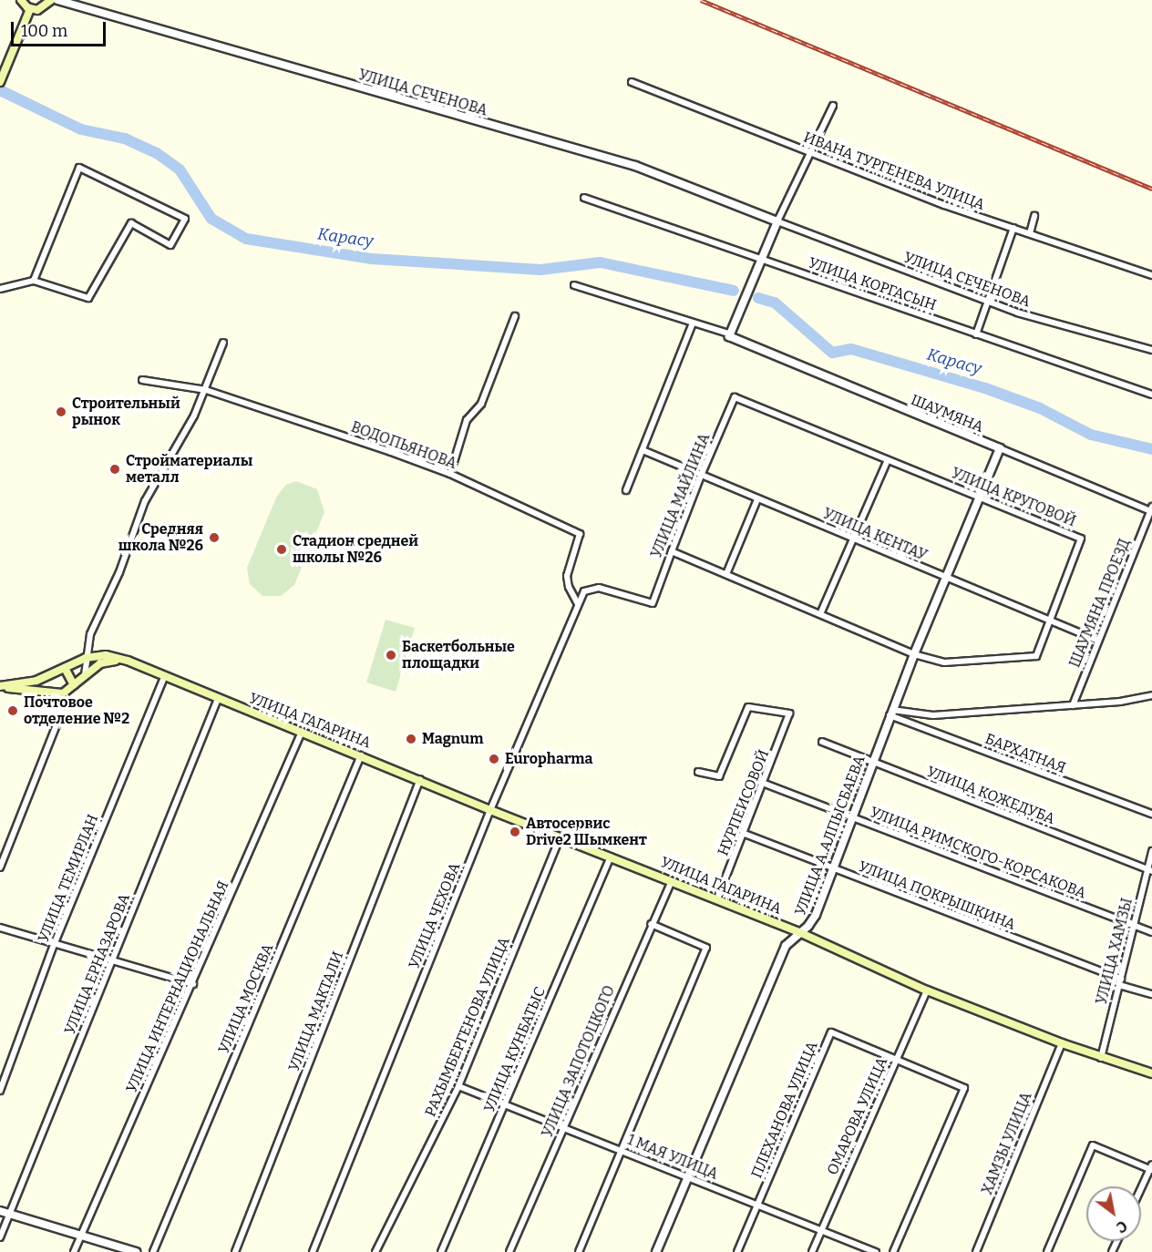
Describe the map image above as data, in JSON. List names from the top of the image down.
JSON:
{
  "streets": {
    "main road": ["УЛИЦА ГАГАРИНА"],
    "street": [
      "УЛИЦА СЕЧЕНОВА",
      "ИВАНА ТУРГЕНЕВА УЛИЦА",
      "УЛИЦА КОРГАСЫН",
      "ШАУМЯНА",
      "ВОДОПЬЯНОВА",
      "УЛИЦА МАЙЛИНА",
      "УЛИЦА КРУГОВОЙ",
      "УЛИЦА КЕНТАУ",
      "ШАУМЯНА ПРОЕЗД",
      "БАРХАТНАЯ",
      "УЛИЦА КОЖЕДУБА",
      "НУРПЕИСОВОЙ",
      "УЛИЦА А.АЛПЫСБАЕВА",
      "УЛИЦА РИМСКОГО-КОРСАКОВА",
      "УЛИЦА ТЕМИРЛАН",
      "УЛИЦА ПОКРЫШКИНА",
      "УЛИЦА ЧЕХОВА",
      "УЛИЦА ХАМЗЫ",
      "УЛИЦА ЕРНАЗАРОВА",
      "УЛИЦА ИНТЕРНАЦИОНАЛЬНАЯ",
      "УЛИЦА МОСКВА",
      "УЛИЦА МАКТАЛИ",
      "РАХЫМБЕРГЕНОВА УЛИЦА",
      "УЛИЦА КУНБАТЫС",
      "УЛИЦА ЗАПОТОЦКОГО",
      "ПЛЕХАНОВА УЛИЦА",
      "ОМАРОВА УЛИЦА",
      "ХАМЗЫ УЛИЦА",
      "1 МАЯ УЛИЦА"
    ]
  },
  "crossings": [
    ["ШАУМЯНА", "ШАУМЯНА ПРОЕЗД"],
    ["ШАУМЯНА", "УЛИЦА А.АЛПЫСБАЕВА"],
    ["ВОДОПЬЯНОВА", "УЛИЦА ЧЕХОВА"],
    ["УЛИЦА МАЙЛИНА", "УЛИЦА КРУГОВОЙ"],
    ["УЛИЦА МАЙЛИНА", "УЛИЦА КЕНТАУ"],
    ["УЛИЦА МАЙЛИНА", "УЛИЦА ЧЕХОВА"],
    ["УЛИЦА КРУГОВОЙ", "УЛИЦА КЕНТАУ"],
    ["УЛИЦА КРУГОВОЙ", "УЛИЦА А.АЛПЫСБАЕВА"],
    ["УЛИЦА КЕНТАУ", "ШАУМЯНА ПРОЕЗД"],
    ["УЛИЦА КЕНТАУ", "УЛИЦА А.АЛПЫСБАЕВА"],
    ["УЛИЦА ГАГАРИНА", "НУРПЕИСОВОЙ"],
    ["УЛИЦА ГАГАРИНА", "УЛИЦА А.АЛПЫСБАЕВА"],
    ["УЛИЦА ГАГАРИНА", "УЛИЦА ТЕМИРЛАН"],
    ["УЛИЦА ГАГАРИНА", "УЛИЦА ЧЕХОВА"],
    ["УЛИЦА ГАГАРИНА", "УЛИЦА ХАМЗЫ"],
    ["УЛИЦА ГАГАРИНА", "УЛИЦА ЕРНАЗАРОВА"],
    ["УЛИЦА ГАГАРИНА", "УЛИЦА ИНТЕРНАЦИОНАЛЬНАЯ"],
    ["УЛИЦА ГАГАРИНА", "УЛИЦА МОСКВА"],
    ["УЛИЦА ГАГАРИНА", "УЛИЦА МАКТАЛИ"],
    ["УЛИЦА ГАГАРИНА", "РАХЫМБЕРГЕНОВА УЛИЦА"],
    ["УЛИЦА ГАГАРИНА", "УЛИЦА КУНБАТЫС"],
    ["УЛИЦА ГАГАРИНА", "УЛИЦА ЗАПОТОЦКОГО"],
    ["УЛИЦА ГАГАРИНА", "ОМАРОВА УЛИЦА"],
    ["УЛИЦА ГАГАРИНА", "ХАМЗЫ УЛИЦА"],
    ["БАРХАТНАЯ", "УЛИЦА А.АЛПЫСБАЕВА"],
    ["УЛИЦА КОЖЕДУБА", "УЛИЦА А.АЛПЫСБАЕВА"],
    ["УЛИЦА КОЖЕДУБА", "УЛИЦА ХАМЗЫ"],
    ["НУРПЕИСОВОЙ", "УЛИЦА РИМСКОГО-КОРСАКОВА"],
    ["НУРПЕИСОВОЙ", "УЛИЦА ПОКРЫШКИНА"],
    ["УЛИЦА А.АЛПЫСБАЕВА", "УЛИЦА РИМСКОГО-КОРСАКОВА"],
    ["УЛИЦА А.АЛПЫСБАЕВА", "УЛИЦА ПОКРЫШКИНА"],
    ["УЛИЦА А.АЛПЫСБАЕВА", "1 МАЯ УЛИЦА"],
    ["УЛИЦА РИМСКОГО-КОРСАКОВА", "УЛИЦА ХАМЗЫ"],
    ["УЛИЦА ПОКРЫШКИНА", "УЛИЦА ХАМЗЫ"],
    ["РАХЫМБЕРГЕНОВА УЛИЦА", "1 МАЯ УЛИЦА"],
    ["УЛИЦА КУНБАТЫС", "1 МАЯ УЛИЦА"],
    ["УЛИЦА ЗАПОТОЦКОГО", "1 МАЯ УЛИЦА"],
    ["ПЛЕХАНОВА УЛИЦА", "ОМАРОВА УЛИЦА"],
    ["ПЛЕХАНОВА УЛИЦА", "1 МАЯ УЛИЦА"],
    ["ОМАРОВА УЛИЦА", "1 МАЯ УЛИЦА"]
  ],
  "water": ["Карасу"],
  "places": [
    "Строительный рынок",
    "Стройматериалы металл",
    "Средняя школа №26",
    "Стадион средней школы №26",
    "Баскетбольные площадки",
    "Почтовое отделение №2",
    "Magnum",
    "Europharma",
    "Автосервис Drive2 Шымкент"
  ],
  "scale_bar": "100 m",
  "north": "bottom right"
}
